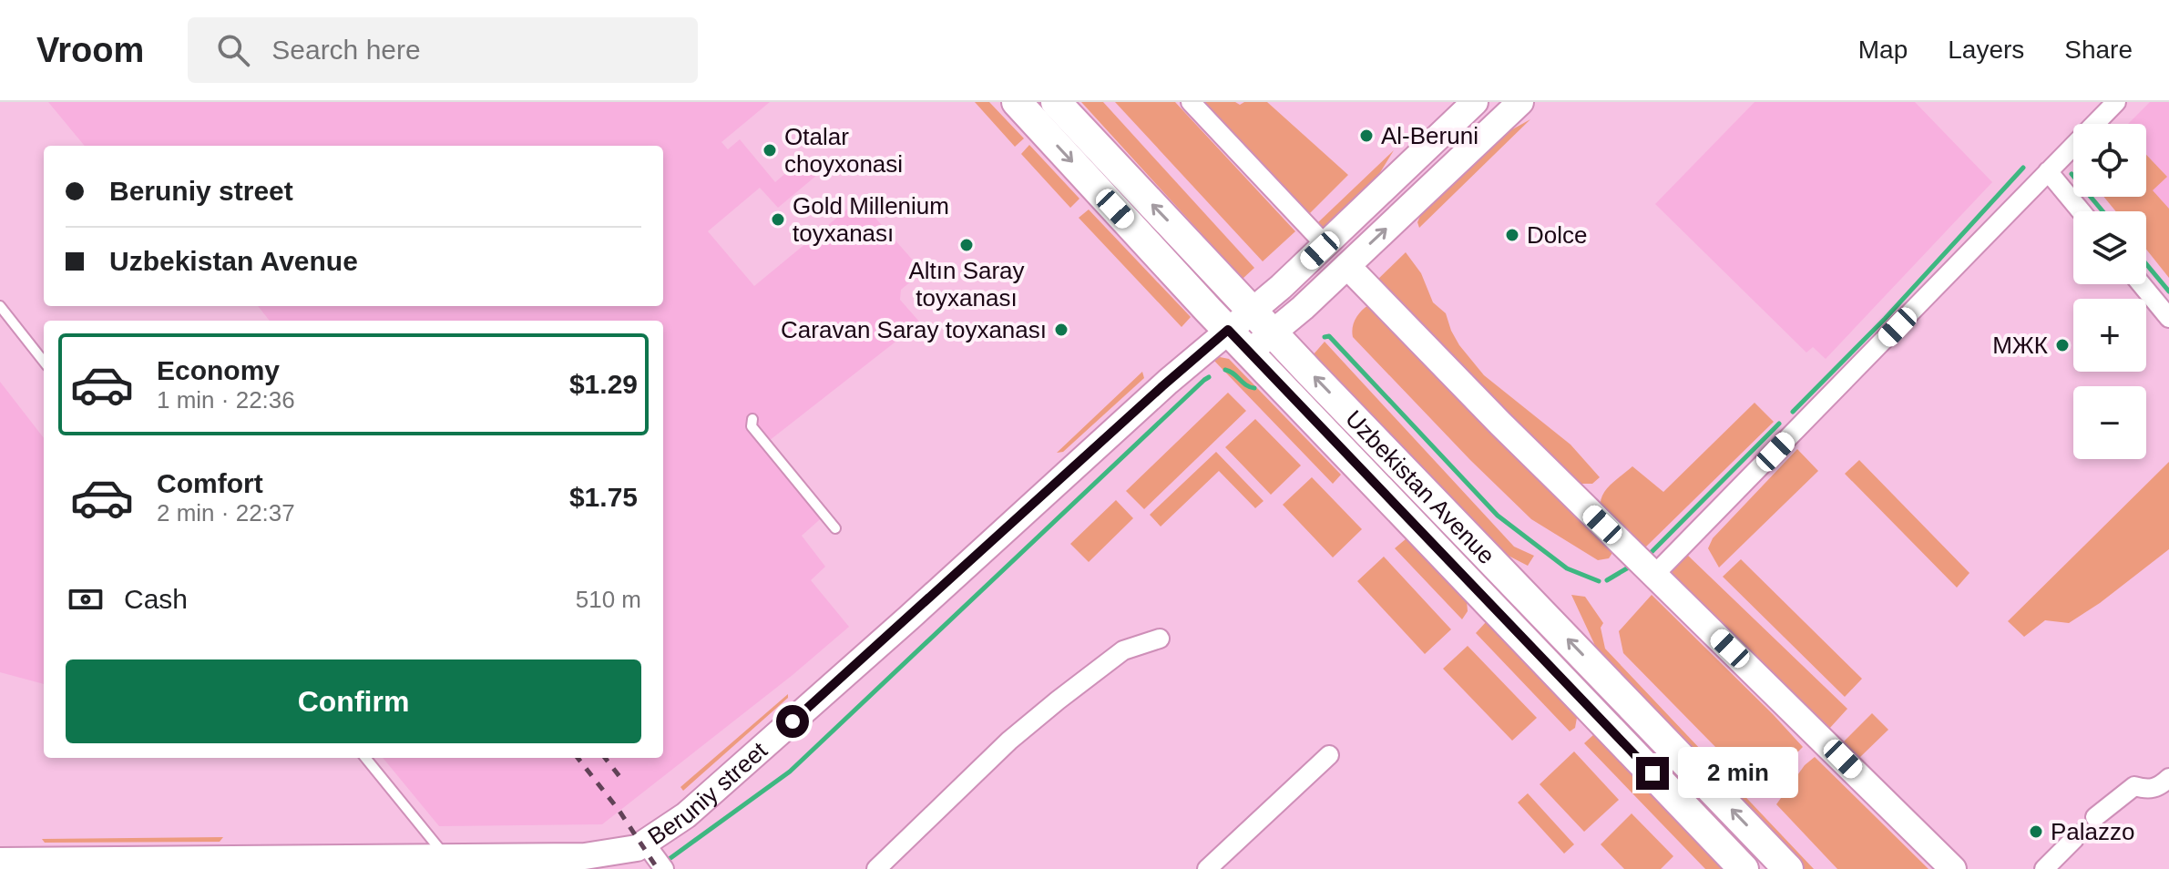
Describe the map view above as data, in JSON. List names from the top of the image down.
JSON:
{
  "streets": {
    "main road": ["Uzbekistan Avenue"],
    "street": ["Beruniy street"]
  },
  "crossings": [
    ["Uzbekistan Avenue", "Beruniy street"]
  ],
  "places": [
    "Al-Beruni",
    "Otalar choyxonasi",
    "Gold Millenium toyxanası",
    "Dolce",
    "Altın Saray toyxanası",
    "Caravan Saray toyxanası",
    "МЖК",
    "Palazzo"
  ],
  "page": {
    "header": "Vroom",
    "search": "Search here",
    "nav": ["Map", "Layers", "Share"],
    "map_buttons": ["+", "−"],
    "banner": ["Beruniy street", "Uzbekistan Avenue"],
    "list": [
      {
        "name": "Economy",
        "note": "1 min · 22:36",
        "value": "$1.29"
      },
      {
        "name": "Comfort",
        "note": "2 min · 22:37",
        "value": "$1.75"
      }
    ],
    "pay": ["Cash", "510 m"],
    "buttons": "Confirm",
    "bubble": "2 min"
  }
}
